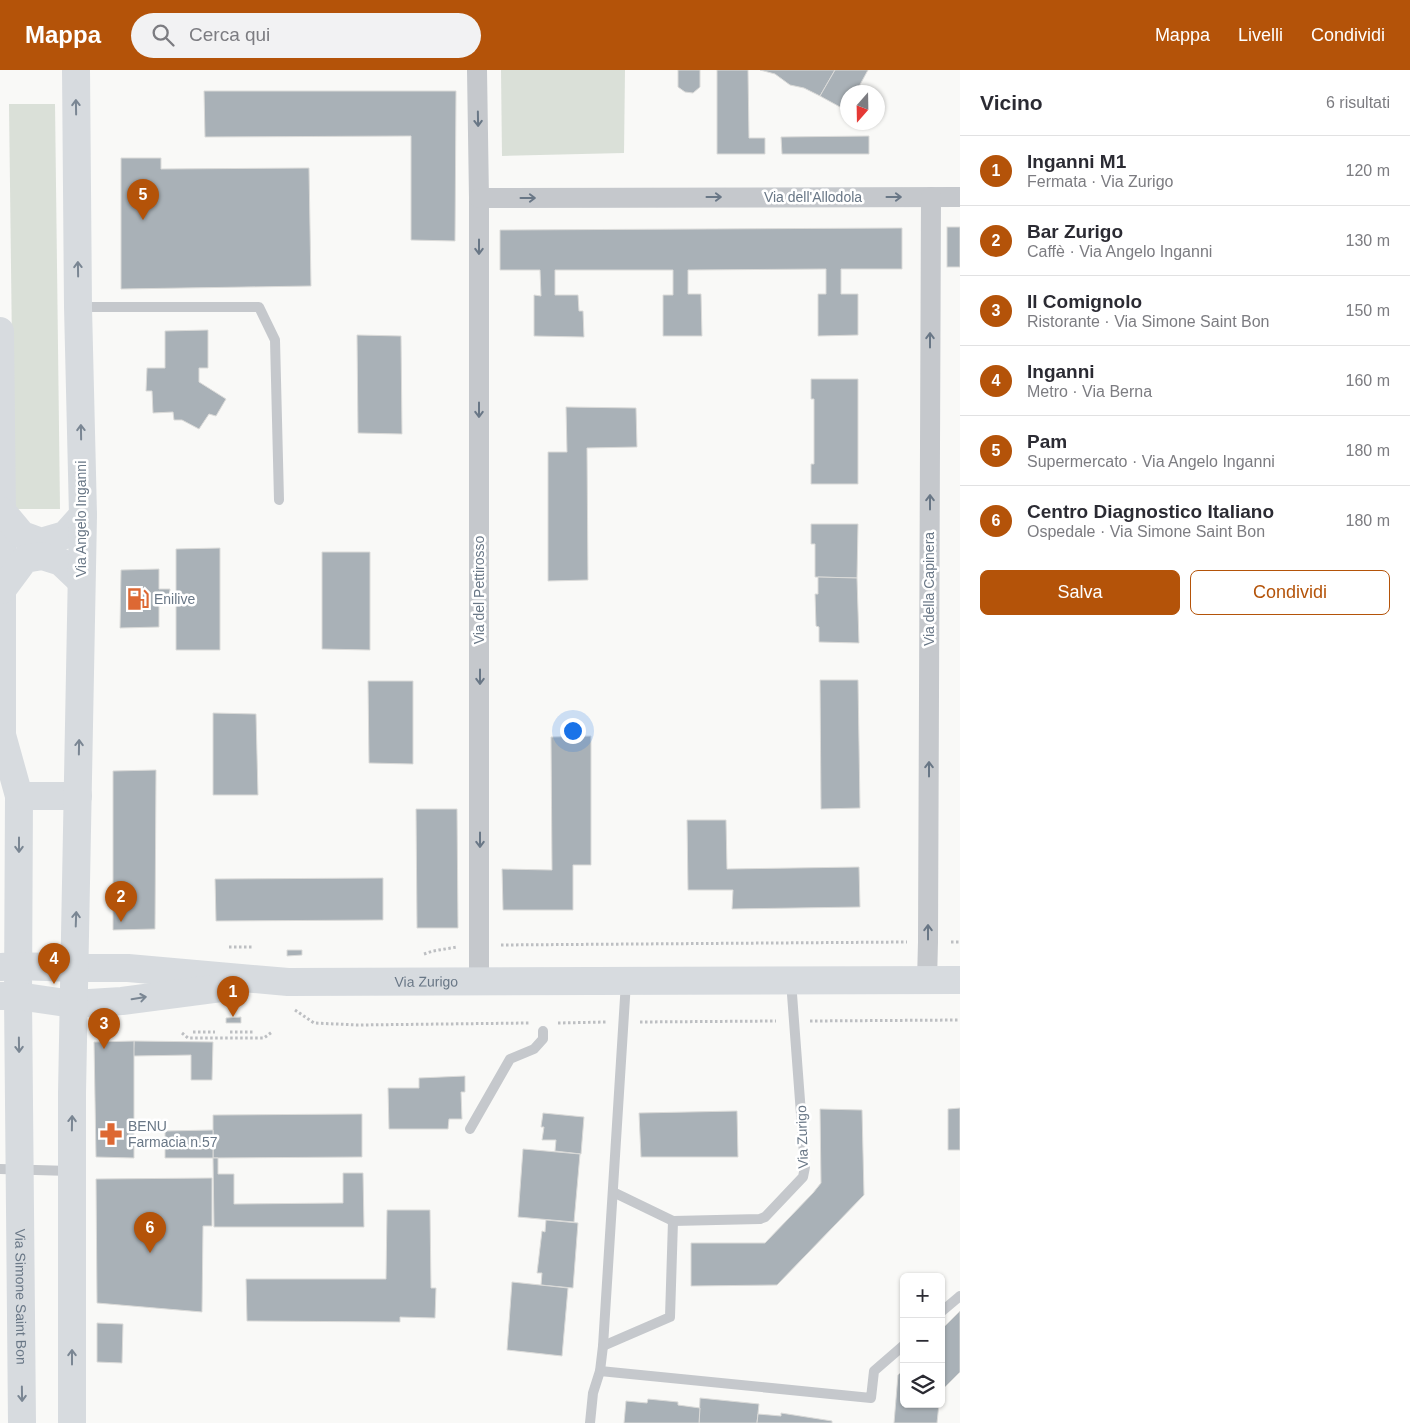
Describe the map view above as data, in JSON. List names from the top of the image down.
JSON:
{
  "streets": {
    "street": [
      "Via dell'Allodola",
      "Via Angelo Inganni",
      "Via della Capinera",
      "Via del Pettirosso",
      "Via Zurigo",
      "Via Simone Saint Bon"
    ]
  },
  "crossings": [
    ["Via dell'Allodola", "Via della Capinera"],
    ["Via dell'Allodola", "Via del Pettirosso"],
    ["Via Angelo Inganni", "Via Zurigo"],
    ["Via della Capinera", "Via Zurigo"],
    ["Via del Pettirosso", "Via Zurigo"],
    ["Via Zurigo", "Via Simone Saint Bon"]
  ],
  "one_way": ["Via dell'Allodola", "Via della Capinera", "Via del Pettirosso"],
  "places": {
    "fuel station": ["Enilive"],
    "pharmacy": ["BENU Farmacia n.57"]
  },
  "north": "bottom",
  "page": {
    "header": "Mappa",
    "search": "Cerca qui",
    "nav": ["Mappa", "Livelli", "Condividi"],
    "heading": ["Vicino", "6 risultati"],
    "list": [
      {
        "mark": "1",
        "name": "Inganni M1",
        "note": "Fermata · Via Zurigo",
        "value": "120 m"
      },
      {
        "mark": "2",
        "name": "Bar Zurigo",
        "note": "Caffè · Via Angelo Inganni",
        "value": "130 m"
      },
      {
        "mark": "3",
        "name": "Il Comignolo",
        "note": "Ristorante · Via Simone Saint Bon",
        "value": "150 m"
      },
      {
        "mark": "4",
        "name": "Inganni",
        "note": "Metro · Via Berna",
        "value": "160 m"
      },
      {
        "mark": "5",
        "name": "Pam",
        "note": "Supermercato · Via Angelo Inganni",
        "value": "180 m"
      },
      {
        "mark": "6",
        "name": "Centro Diagnostico Italiano",
        "note": "Ospedale · Via Simone Saint Bon",
        "value": "180 m"
      }
    ],
    "pins": [
      "5",
      "2",
      "4",
      "1",
      "3",
      "6"
    ],
    "buttons": ["Salva", "Condividi"],
    "map_buttons": ["+", "−"]
  }
}
